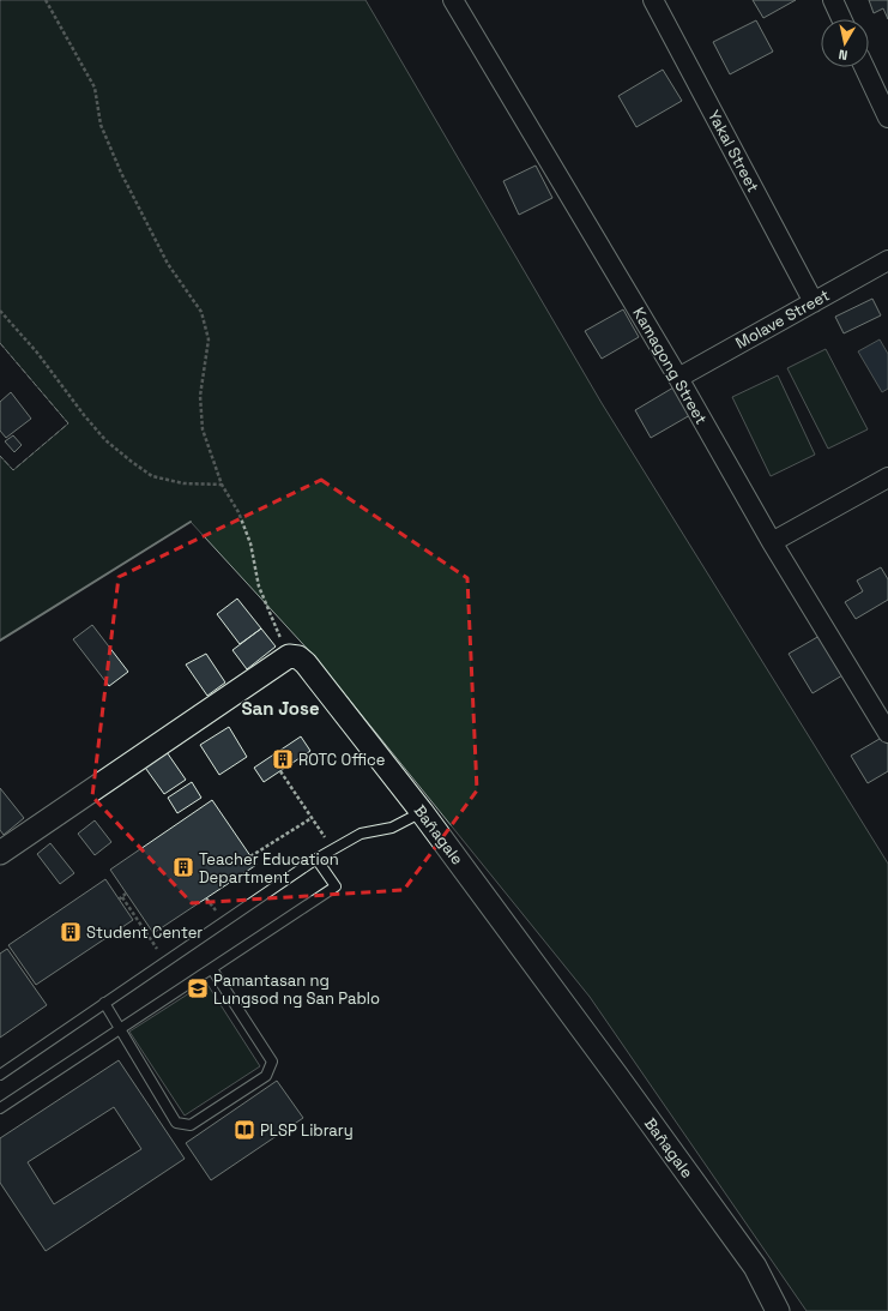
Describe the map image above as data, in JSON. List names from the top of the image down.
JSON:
{
  "streets": {
    "street": [
      "Yakal Street",
      "Molave Street",
      "Kamagong Street",
      "Bañagale"
    ]
  },
  "crossings": [
    ["Yakal Street", "Molave Street"],
    ["Molave Street", "Kamagong Street"]
  ],
  "districts": ["San Jose"],
  "places": {
    "building": ["ROTC Office", "Teacher Education Department", "Student Center"],
    "school or university": ["Pamantasan ng Lungsod ng San Pablo"],
    "library": ["PLSP Library"]
  },
  "north": "bottom"
}
